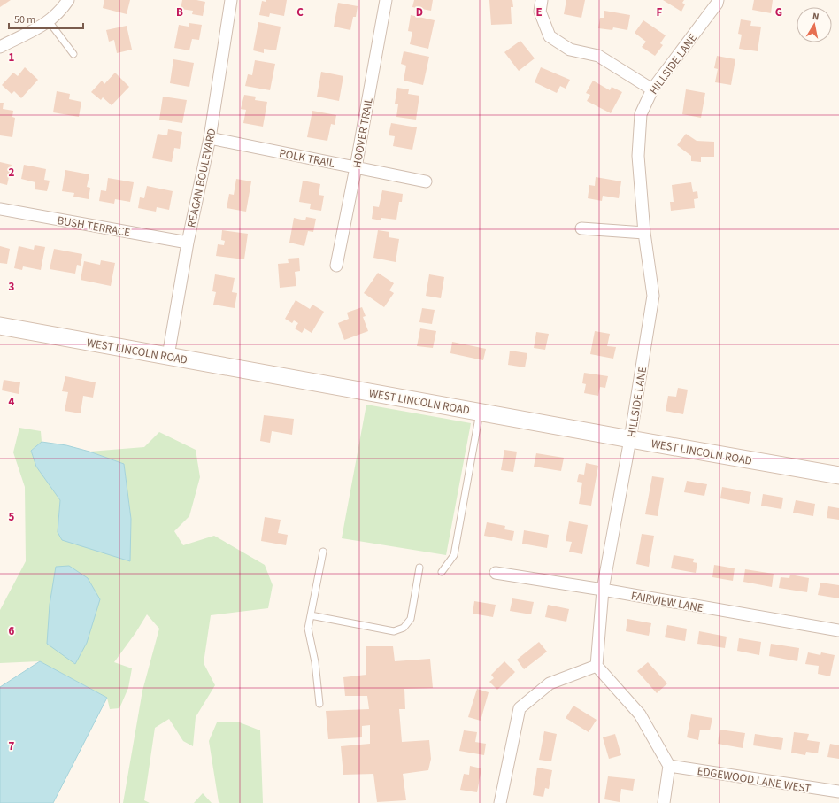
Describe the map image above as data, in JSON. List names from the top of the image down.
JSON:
{
  "streets": {
    "street": [
      "HILLSIDE LANE",
      "HOOVER TRAIL",
      "POLK TRAIL",
      "REAGAN BOULEVARD",
      "BUSH TERRACE",
      "WEST LINCOLN ROAD",
      "FAIRVIEW LANE",
      "EDGEWOOD LANE WEST"
    ]
  },
  "crossings": [
    ["HILLSIDE LANE", "WEST LINCOLN ROAD"],
    ["HILLSIDE LANE", "FAIRVIEW LANE"],
    ["HOOVER TRAIL", "POLK TRAIL"],
    ["POLK TRAIL", "REAGAN BOULEVARD"],
    ["REAGAN BOULEVARD", "BUSH TERRACE"],
    ["REAGAN BOULEVARD", "WEST LINCOLN ROAD"]
  ],
  "scale_bar": "50 m",
  "north": "top",
  "grid": {
    "columns": [
      "B",
      "C",
      "D",
      "E",
      "F",
      "G"
    ],
    "rows": [
      "1",
      "2",
      "3",
      "4",
      "5",
      "6",
      "7"
    ]
  }
}
